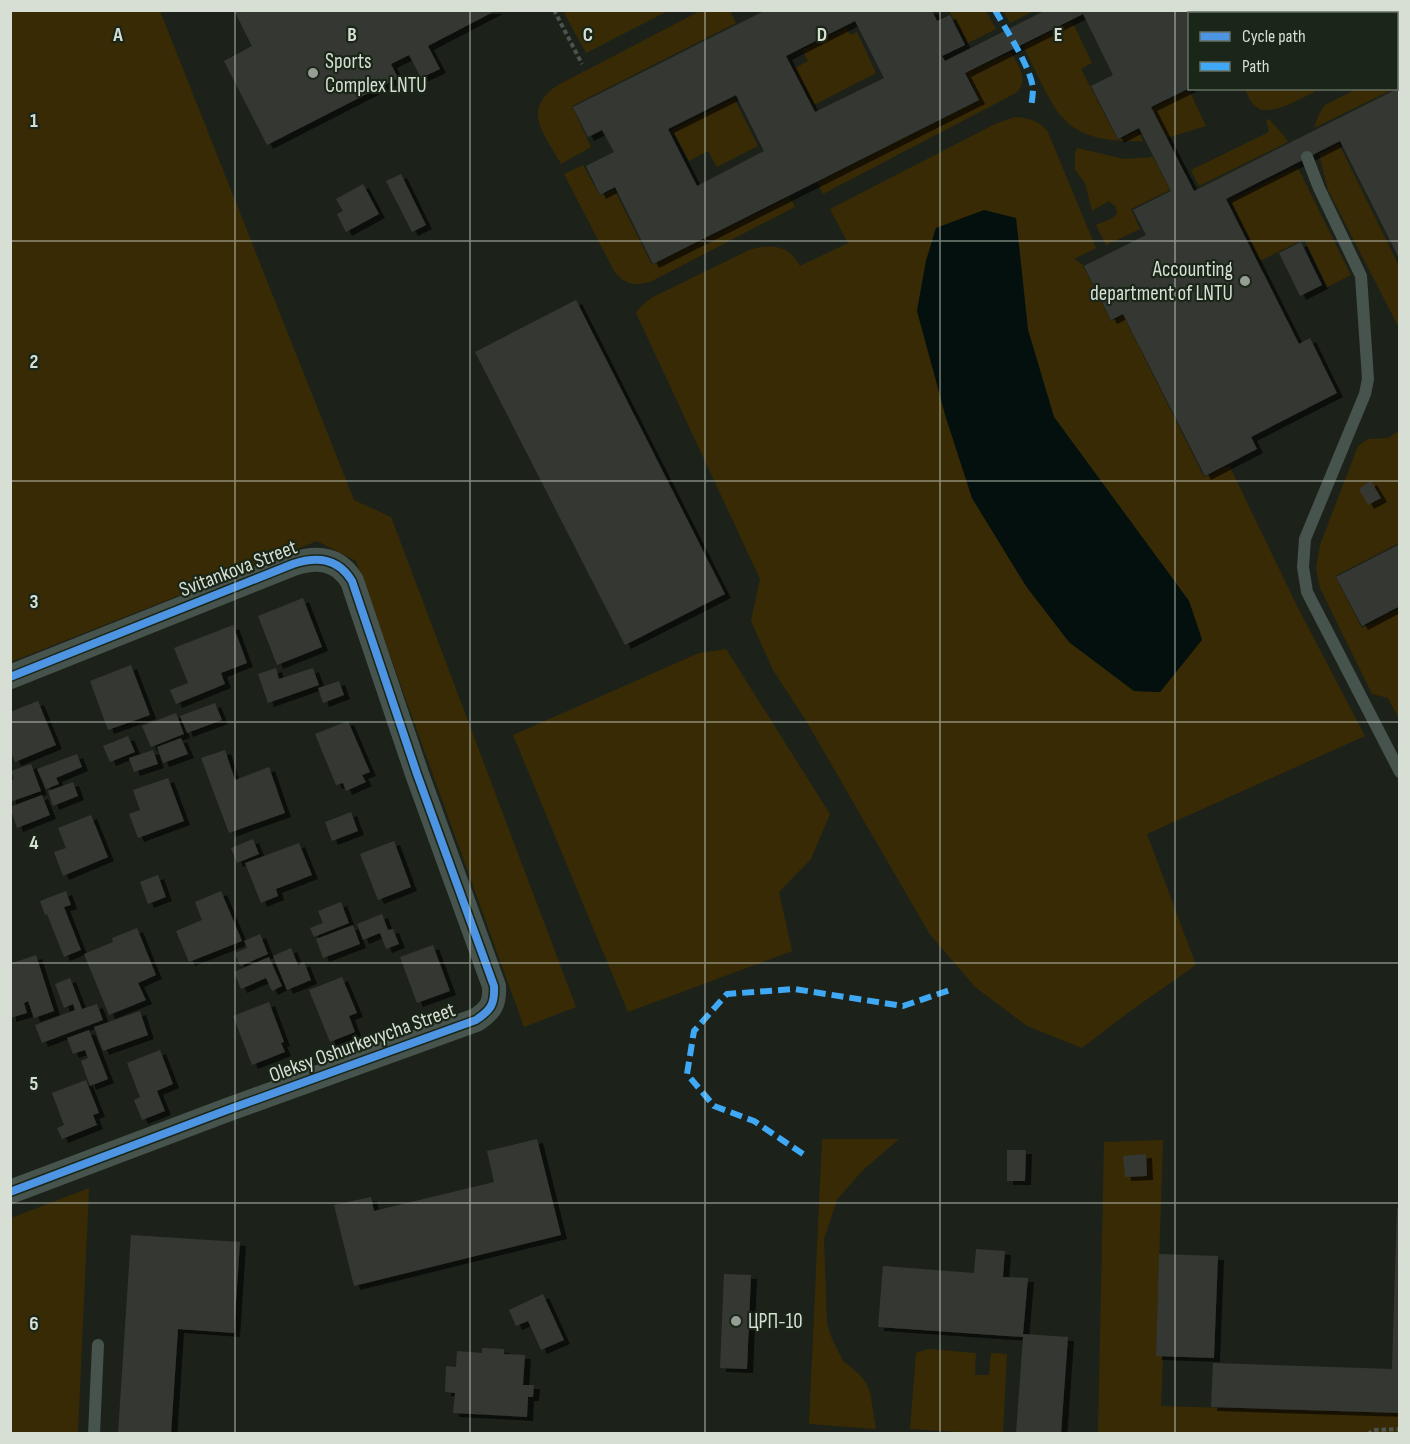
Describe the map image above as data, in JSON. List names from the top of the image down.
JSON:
{
  "streets": {
    "street": ["Svitankova Street", "Oleksy Oshurkevycha Street"]
  },
  "crossings": [
    ["Svitankova Street", "Oleksy Oshurkevycha Street"]
  ],
  "places": ["Sports Complex LNTU", "Accounting department of LNTU", "ЦРП-10"],
  "legend": ["Cycle path", "Path"],
  "grid": {
    "columns": [
      "A",
      "B",
      "C",
      "D",
      "E"
    ],
    "rows": [
      "1",
      "2",
      "3",
      "4",
      "5",
      "6"
    ]
  }
}
